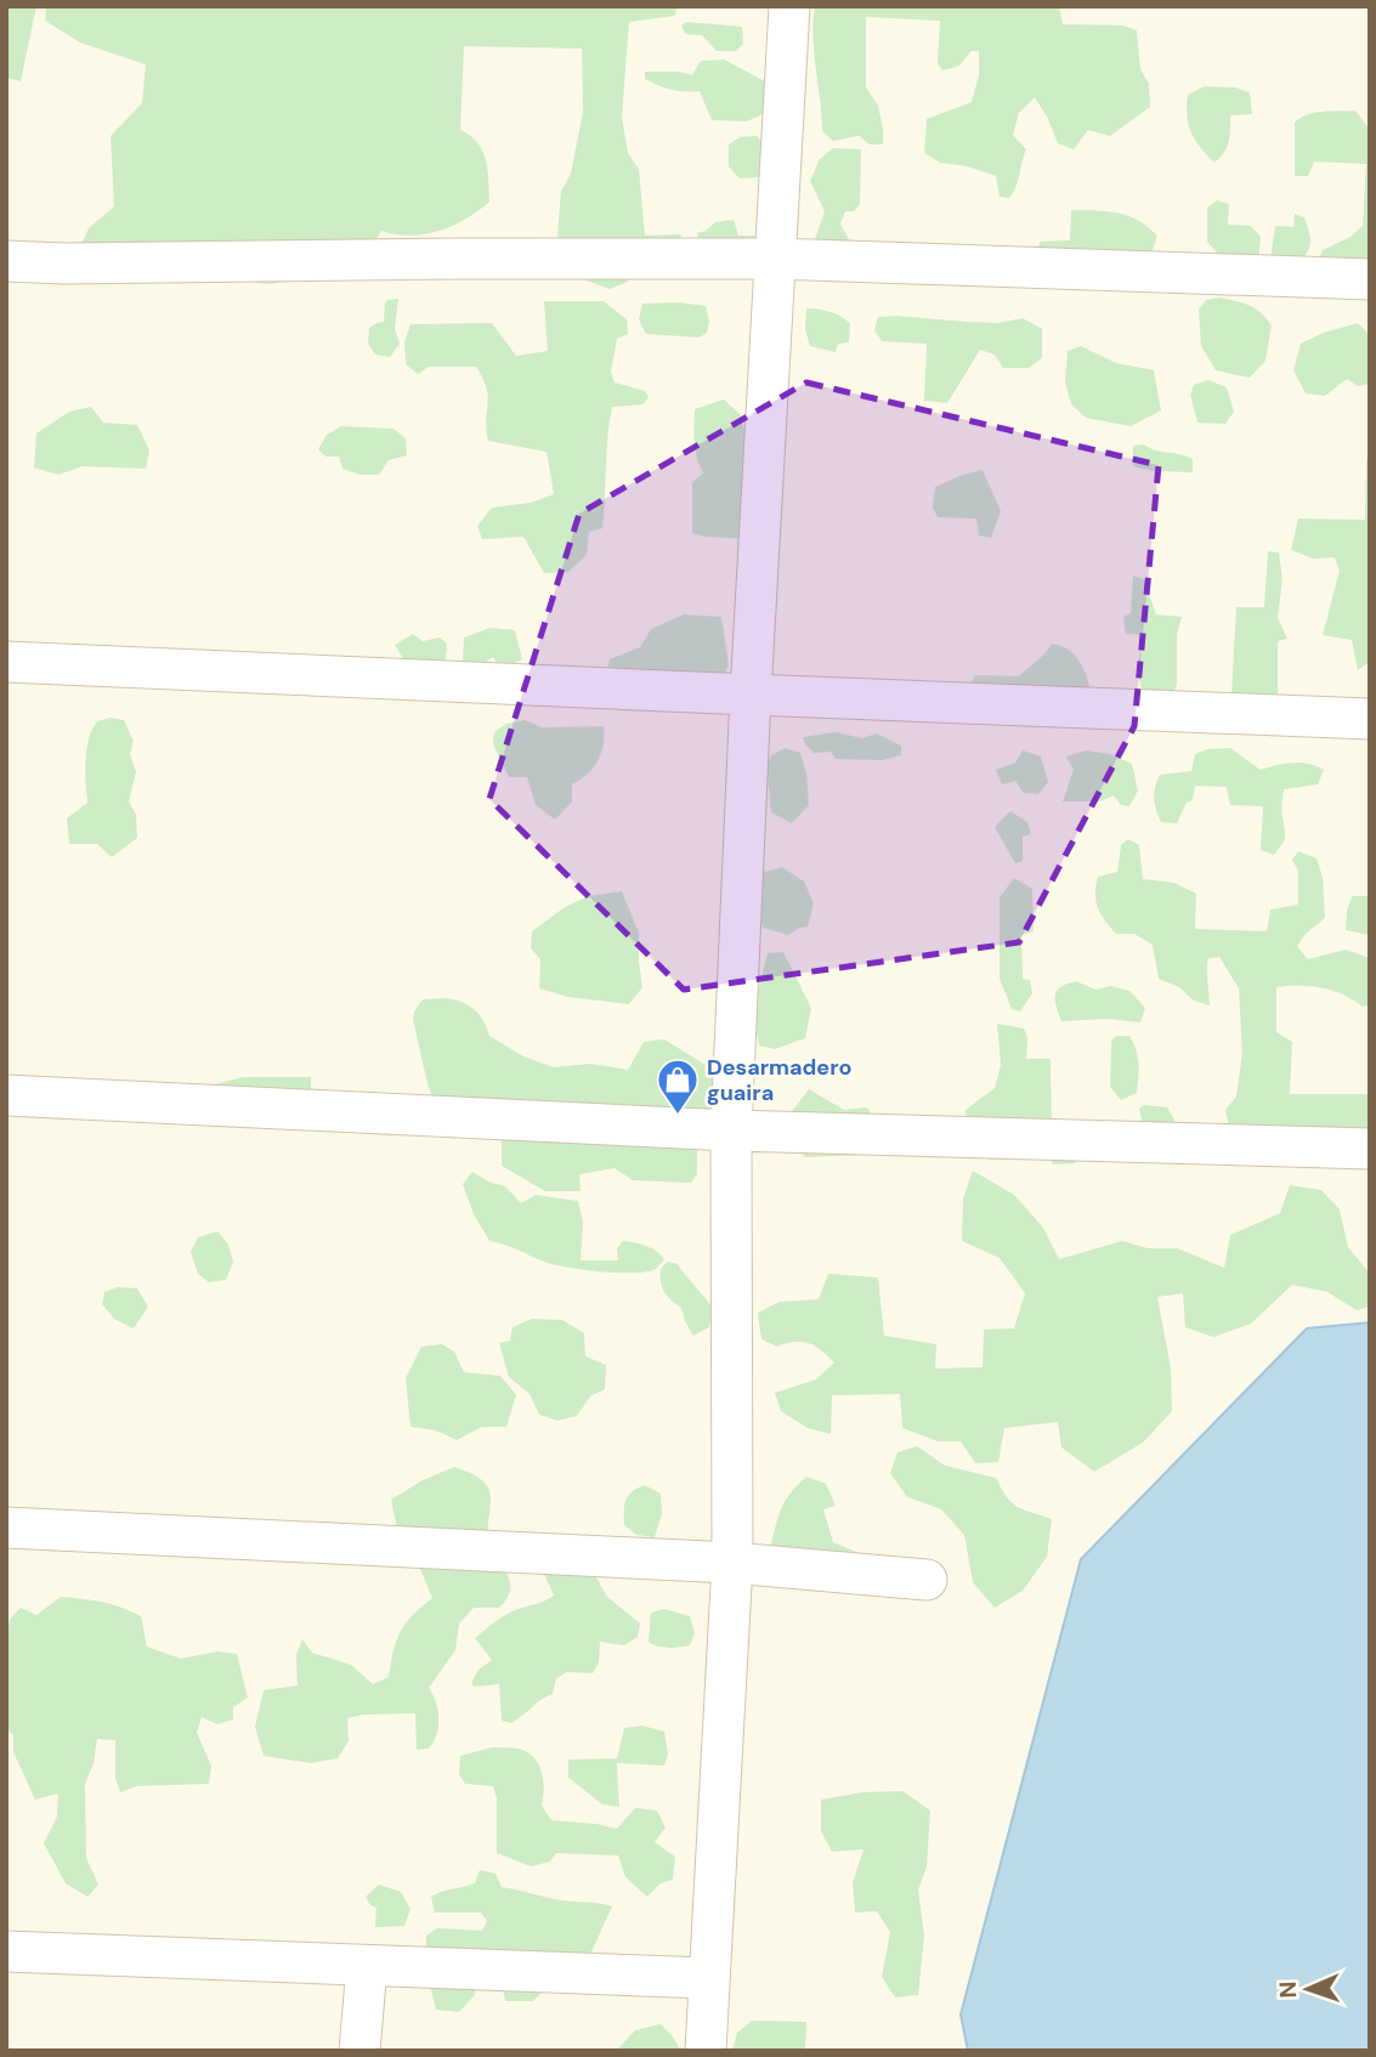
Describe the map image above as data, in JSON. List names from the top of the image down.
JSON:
{
  "places": {
    "shop": ["Desarmadero guaira"]
  },
  "north": "left"
}
